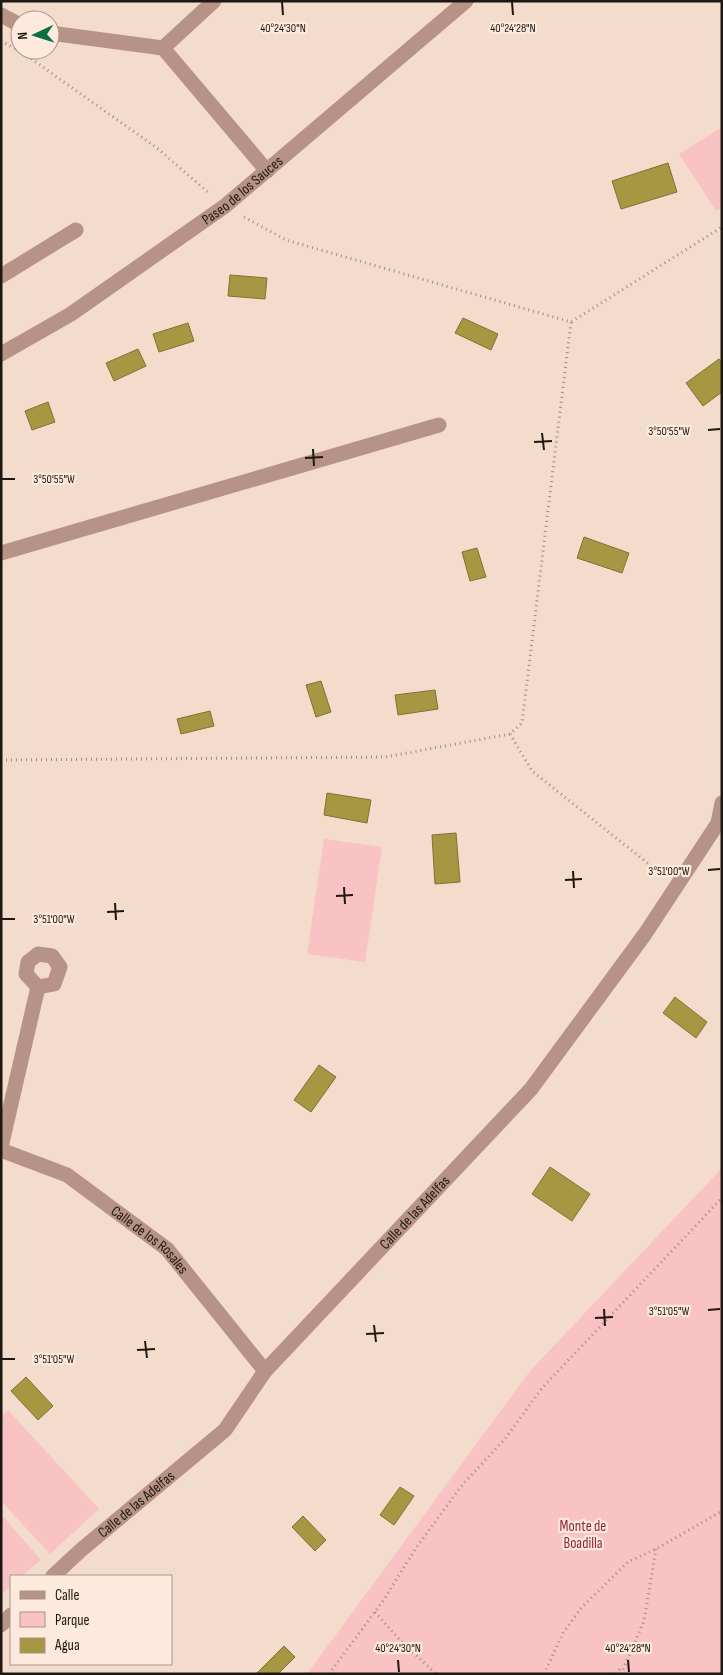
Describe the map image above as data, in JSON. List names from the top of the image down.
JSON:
{
  "streets": {
    "street": ["Paseo de los Sauces", "Calle de las Adelfas", "Calle de los Rosales"]
  },
  "crossings": [
    ["Calle de las Adelfas", "Calle de los Rosales"]
  ],
  "parks": ["Monte de Boadilla"],
  "legend": ["Calle", "Parque", "Agua"],
  "north": "left",
  "coordinates": [
    "40°24'30\"N",
    "40°24'28\"N",
    "3°50'55\"W",
    "3°51'00\"W",
    "3°51'05\"W"
  ]
}
